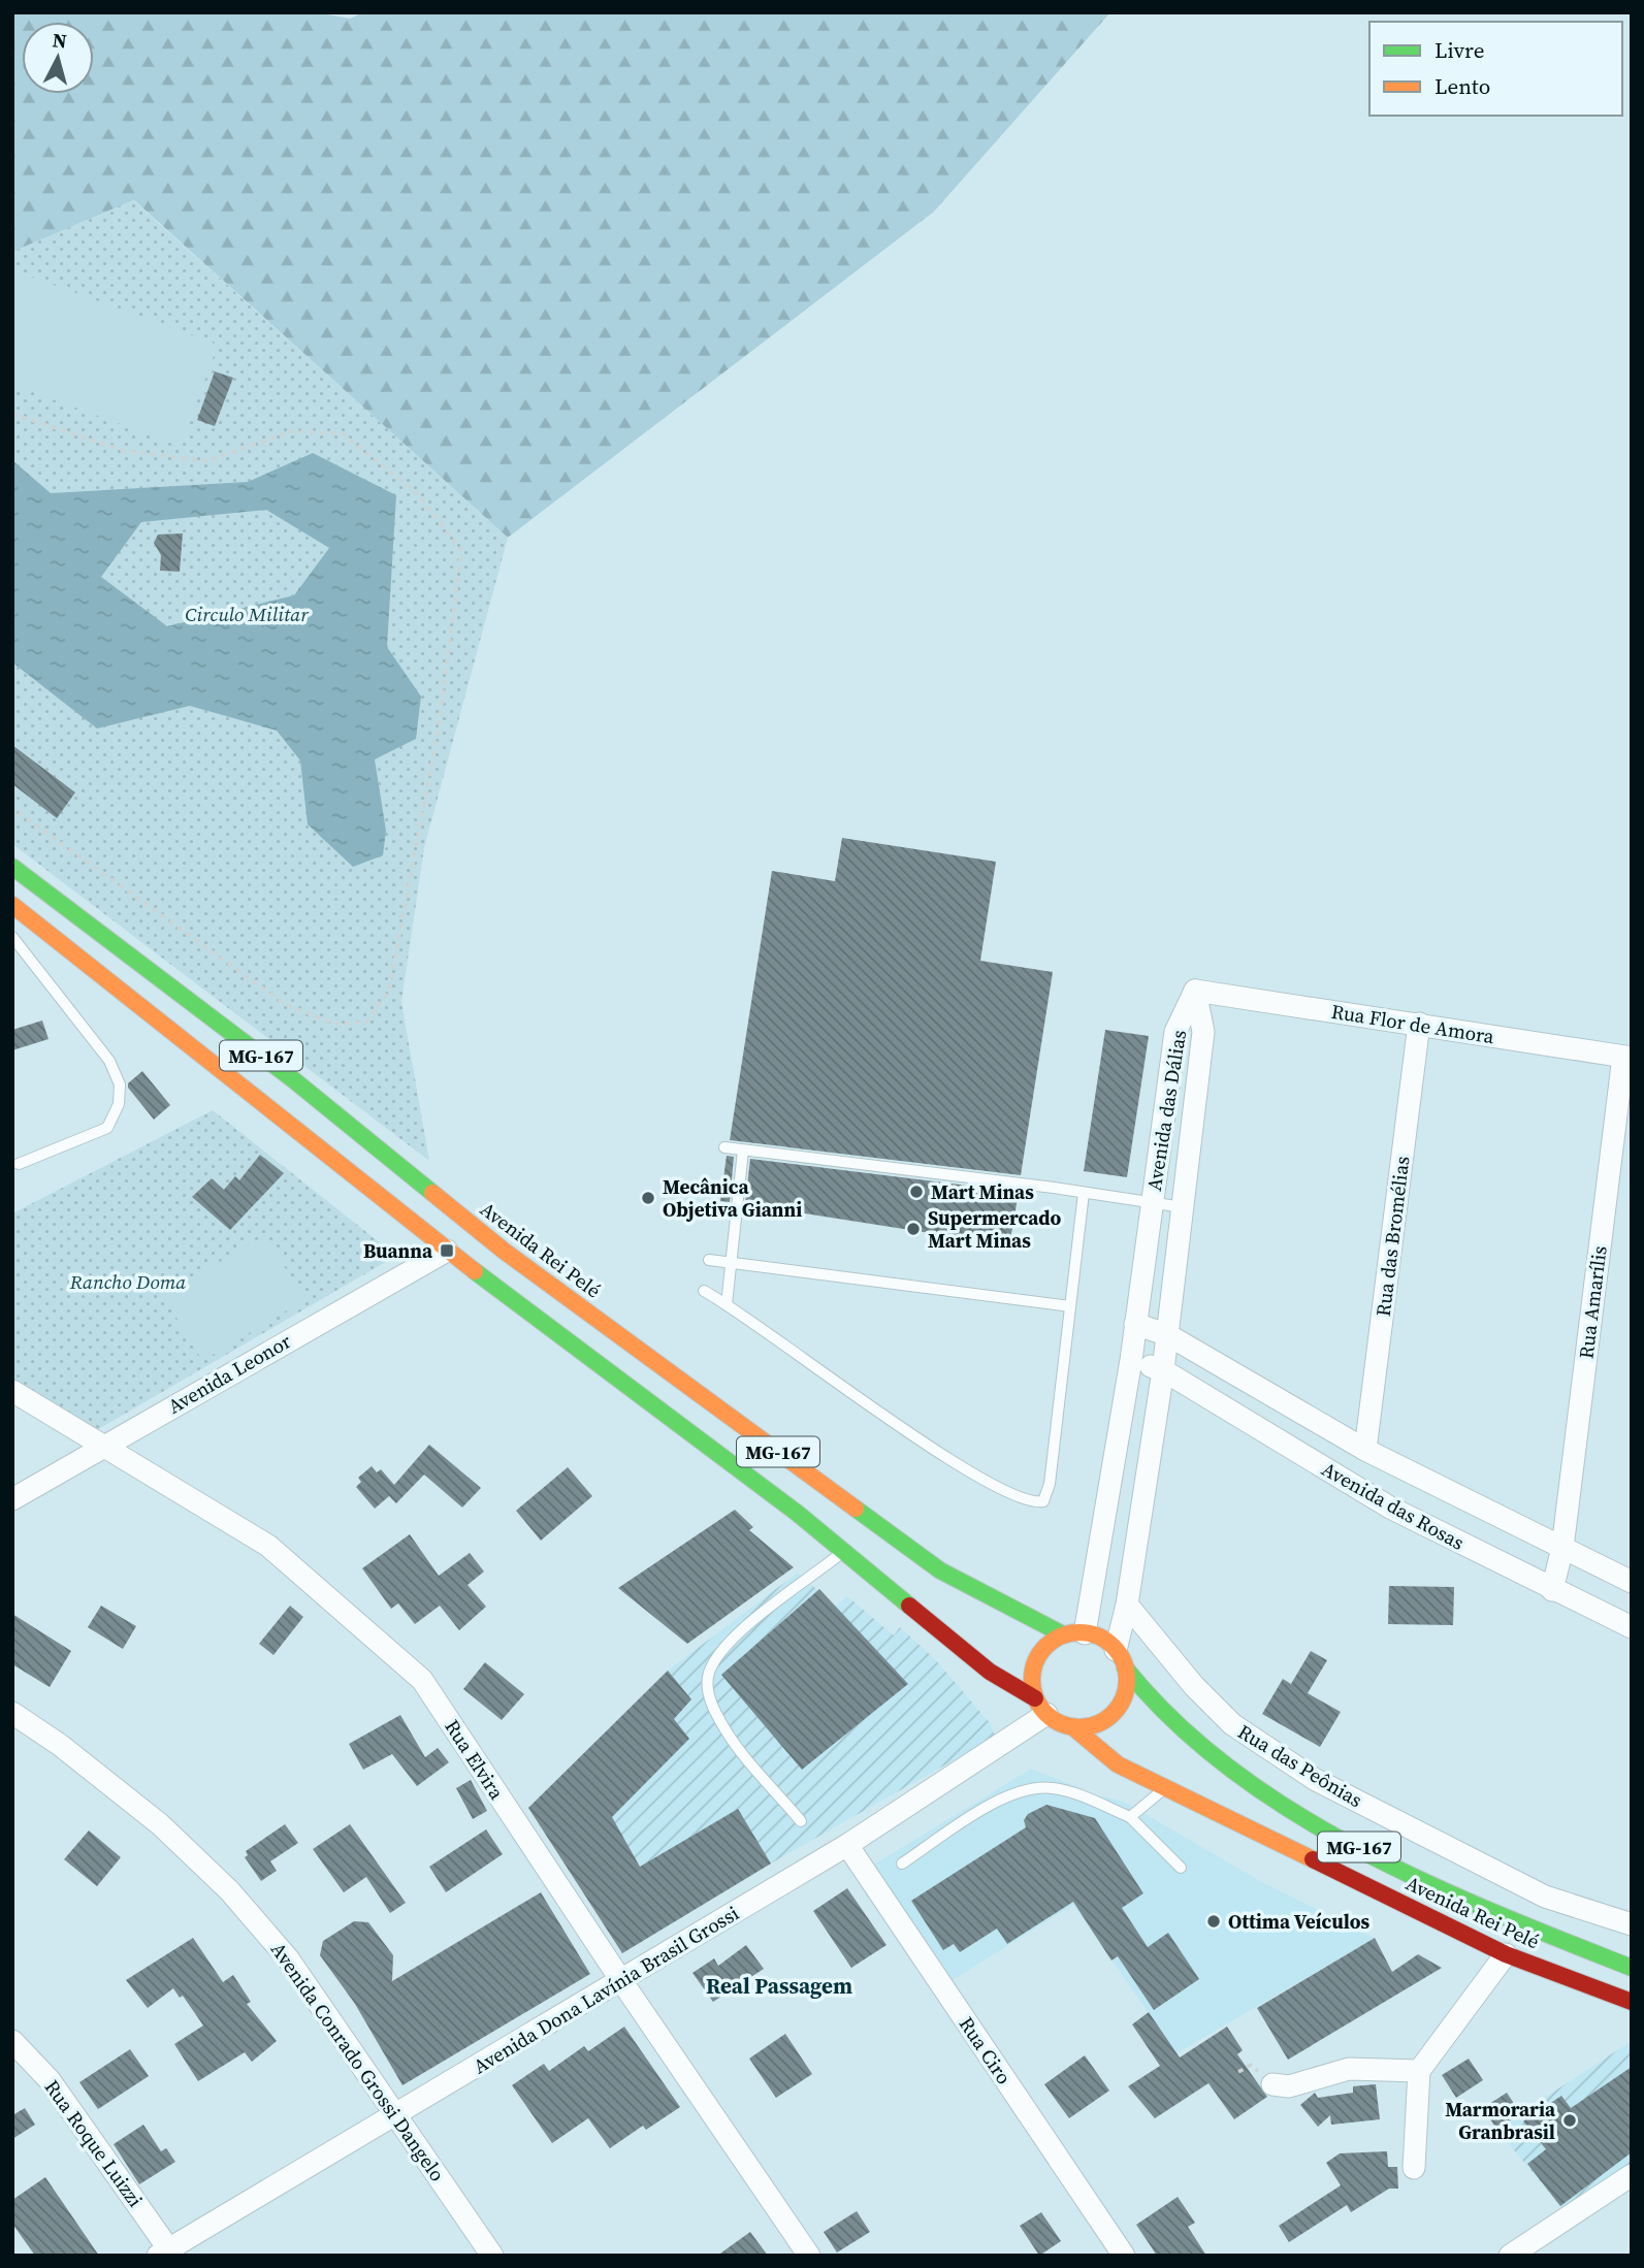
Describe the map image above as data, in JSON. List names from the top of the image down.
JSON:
{
  "streets": {
    "main road": ["MG-167", "Avenida Rei Pelé"],
    "street": [
      "Rua Flor de Amora",
      "Avenida das Dálias",
      "Rua das Bromélias",
      "Rua Amarílis",
      "Avenida Leonor",
      "Avenida das Rosas",
      "Rua Elvira",
      "Rua das Peônias",
      "Avenida Dona Lavínia Brasil Grossi",
      "Rua Ciro",
      "Avenida Conrado Grossi Dangelo",
      "Rua Roque Luizzi"
    ]
  },
  "crossings": [
    ["Rua Flor de Amora", "Avenida das Dálias"],
    ["Rua Flor de Amora", "Rua das Bromélias"],
    ["Rua Flor de Amora", "Rua Amarílis"],
    ["MG-167", "Avenida das Dálias"],
    ["MG-167", "Avenida Rei Pelé"],
    ["MG-167", "Avenida Leonor"],
    ["MG-167", "Avenida Dona Lavínia Brasil Grossi"],
    ["Avenida das Dálias", "Avenida Rei Pelé"],
    ["Avenida das Dálias", "Avenida das Rosas"],
    ["Avenida das Dálias", "Rua das Peônias"],
    ["Avenida das Dálias", "Avenida Dona Lavínia Brasil Grossi"],
    ["Rua das Bromélias", "Avenida das Rosas"],
    ["Avenida Rei Pelé", "Avenida Dona Lavínia Brasil Grossi"],
    ["Rua Amarílis", "Avenida das Rosas"],
    ["Avenida Leonor", "Rua Elvira"],
    ["Rua Elvira", "Avenida Dona Lavínia Brasil Grossi"],
    ["Avenida Dona Lavínia Brasil Grossi", "Rua Ciro"],
    ["Avenida Dona Lavínia Brasil Grossi", "Avenida Conrado Grossi Dangelo"],
    ["Avenida Dona Lavínia Brasil Grossi", "Rua Roque Luizzi"]
  ],
  "districts": ["Real Passagem"],
  "parks": ["Circulo Militar", "Rancho Doma"],
  "places": {
    "other": [
      "Mart Minas",
      "Mecânica Objetiva Gianni",
      "Supermercado Mart Minas",
      "Ottima Veículos",
      "Marmoraria Granbrasil"
    ],
    "transit": ["Buanna"]
  },
  "legend": ["Livre", "Lento"],
  "north": "top"
}
